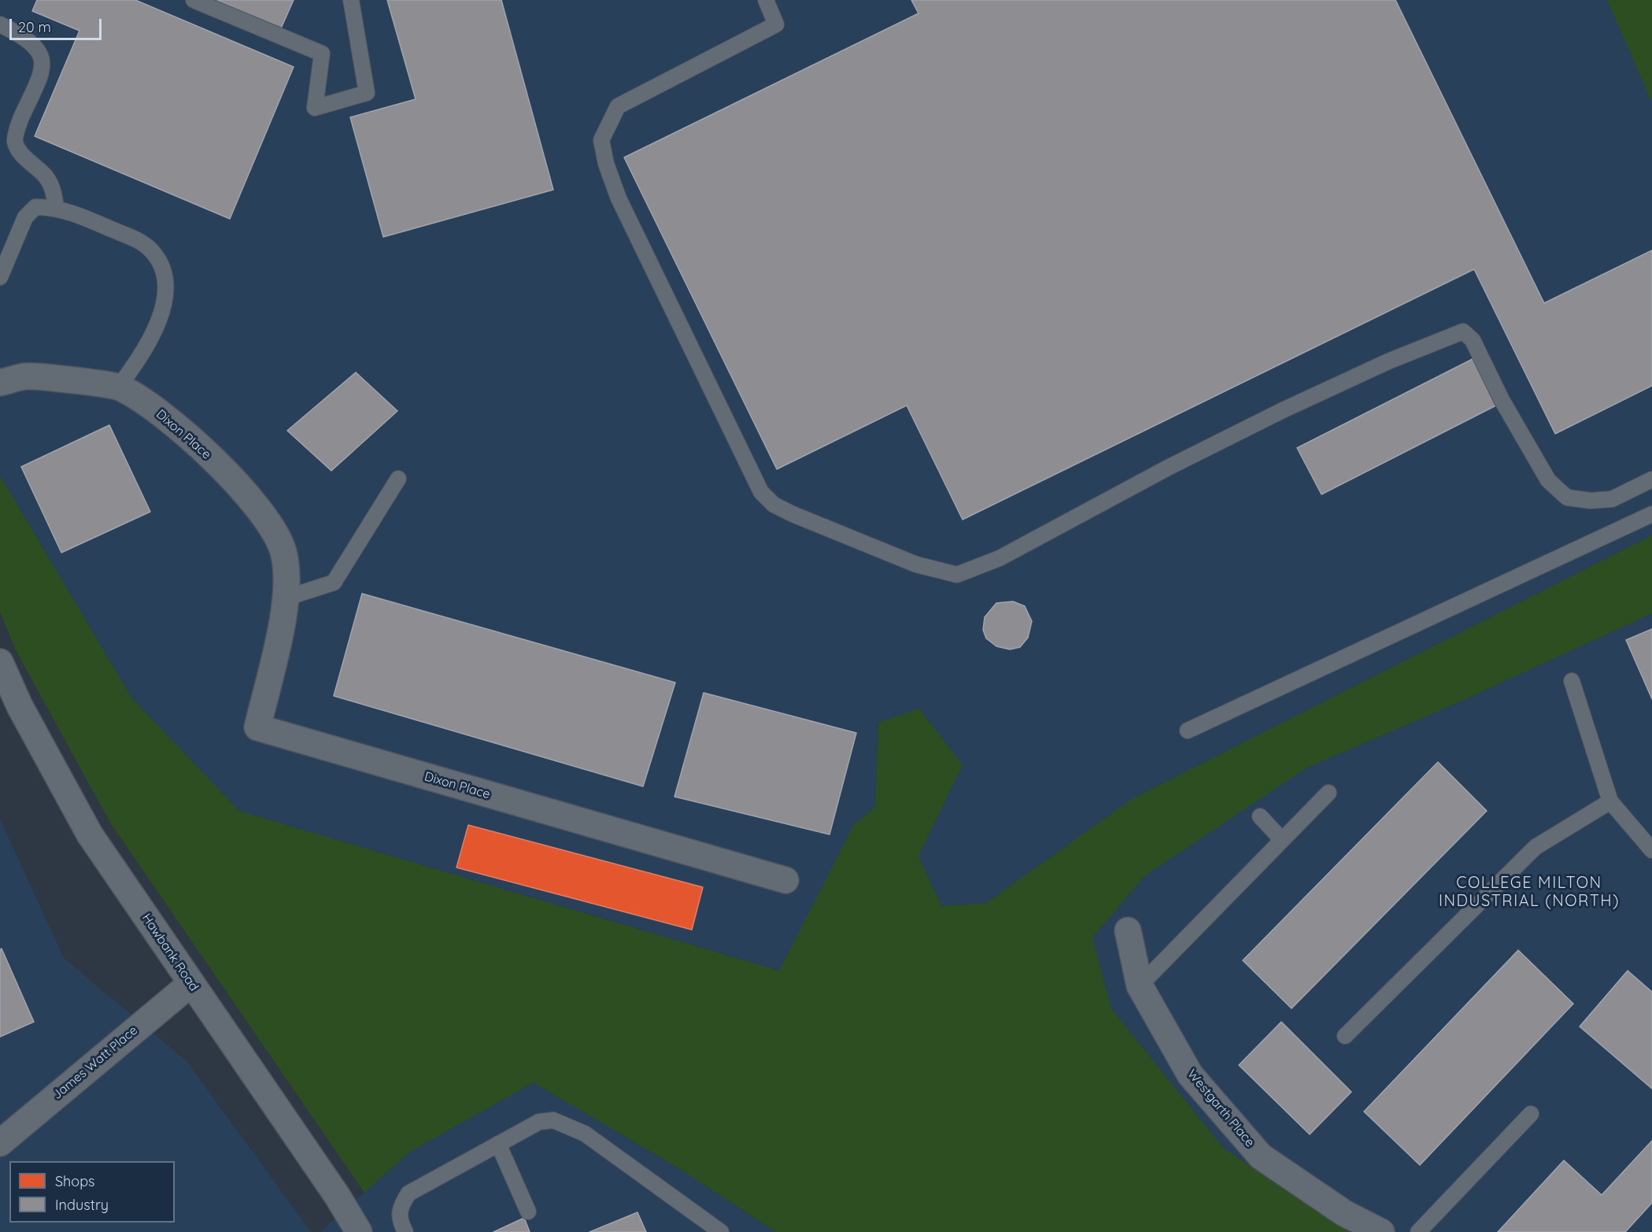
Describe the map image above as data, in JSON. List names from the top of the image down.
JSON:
{
  "streets": {
    "street": [
      "Dixon Place",
      "Hawbank Road",
      "James Watt Place",
      "Westgarth Place"
    ]
  },
  "crossings": [
    ["Hawbank Road", "James Watt Place"]
  ],
  "districts": ["COLLEGE MILTON INDUSTRIAL (NORTH)"],
  "legend": ["Shops", "Industry"],
  "scale_bar": "20 m"
}
